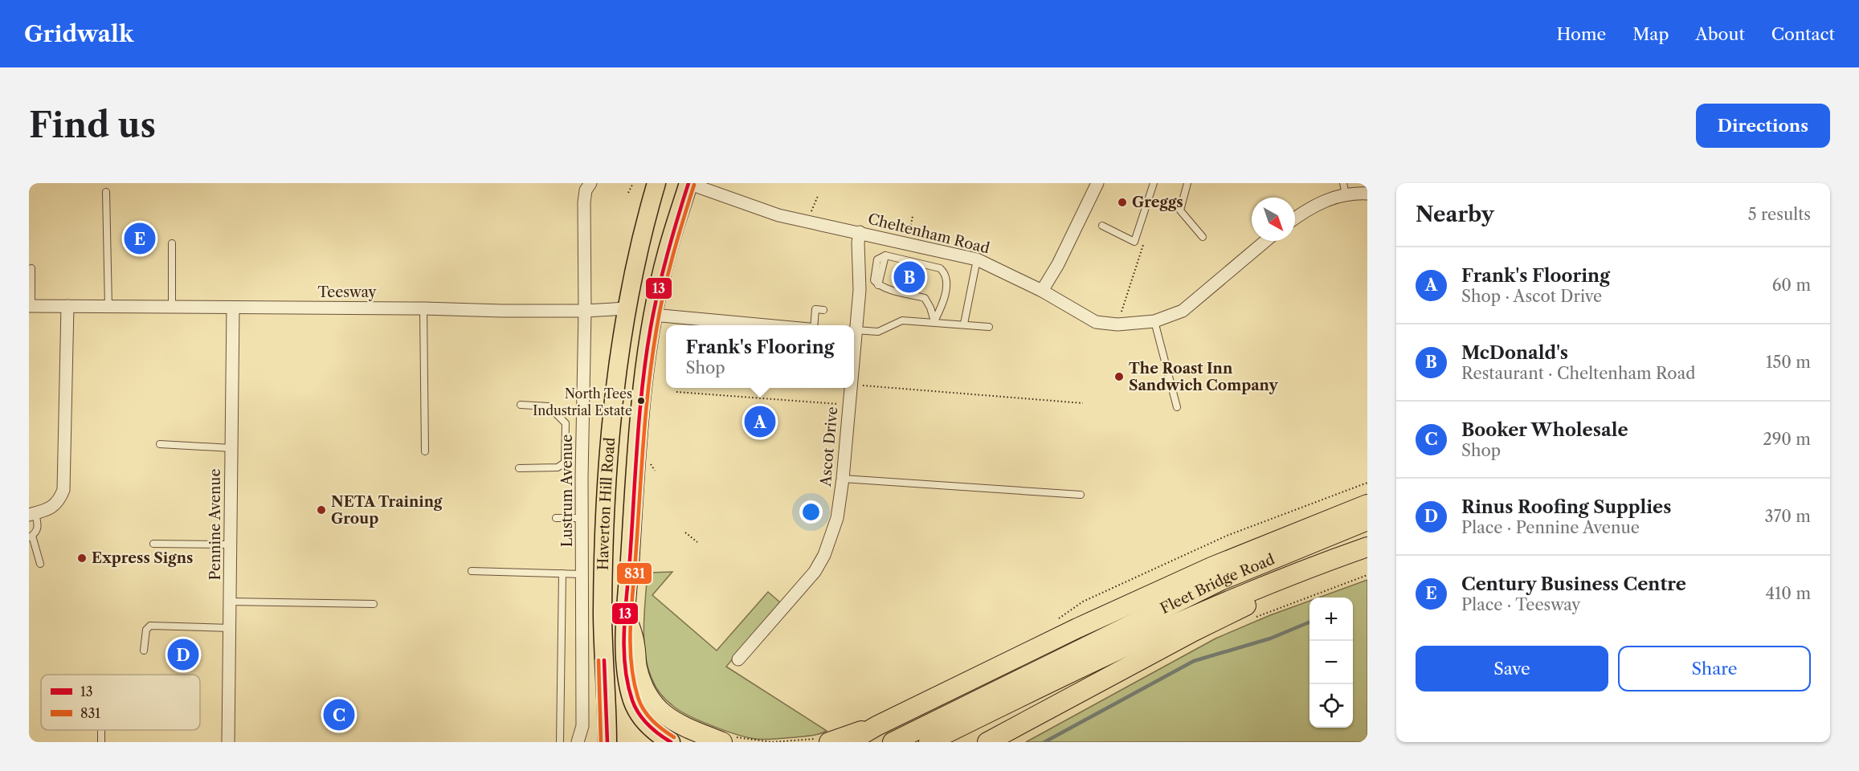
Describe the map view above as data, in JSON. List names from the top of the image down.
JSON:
{
  "streets": {
    "highway": ["Fleet Bridge Road"],
    "main road": ["Haverton Hill Road"],
    "street": [
      "Cheltenham Road",
      "Teesway",
      "Ascot Drive",
      "Lustrum Avenue",
      "Pennine Avenue"
    ]
  },
  "crossings": [
    ["Cheltenham Road", "Ascot Drive"],
    ["Cheltenham Road", "Haverton Hill Road"],
    ["Teesway", "Lustrum Avenue"],
    ["Teesway", "Haverton Hill Road"],
    ["Teesway", "Pennine Avenue"]
  ],
  "places": [
    "Greggs",
    "The Roast Inn Sandwich Company",
    "North Tees Industrial Estate",
    "NETA Training Group",
    "Express Signs"
  ],
  "lines": ["transit line 13", "transit line 831"],
  "legend": ["13", "831"],
  "north": "bottom right",
  "page": {
    "header": "Gridwalk",
    "nav": [
      "Home",
      "Map",
      "About",
      "Contact"
    ],
    "buttons": [
      "Directions",
      ["Save", "Share"]
    ],
    "title": "Find us",
    "heading": ["Nearby", "5 results"],
    "pins": [
      "E",
      "B",
      "A",
      "D",
      "C"
    ],
    "list": [
      {
        "mark": "A",
        "name": "Frank's Flooring",
        "note": "Shop · Ascot Drive",
        "value": "60 m"
      },
      {
        "mark": "B",
        "name": "McDonald's",
        "note": "Restaurant · Cheltenham Road",
        "value": "150 m"
      },
      {
        "mark": "C",
        "name": "Booker Wholesale",
        "note": "Shop",
        "value": "290 m"
      },
      {
        "mark": "D",
        "name": "Rinus Roofing Supplies",
        "note": "Place · Pennine Avenue",
        "value": "370 m"
      },
      {
        "mark": "E",
        "name": "Century Business Centre",
        "note": "Place · Teesway",
        "value": "410 m"
      }
    ],
    "popup": ["Frank's Flooring", "Shop"],
    "map_buttons": ["+", "−"]
  }
}
